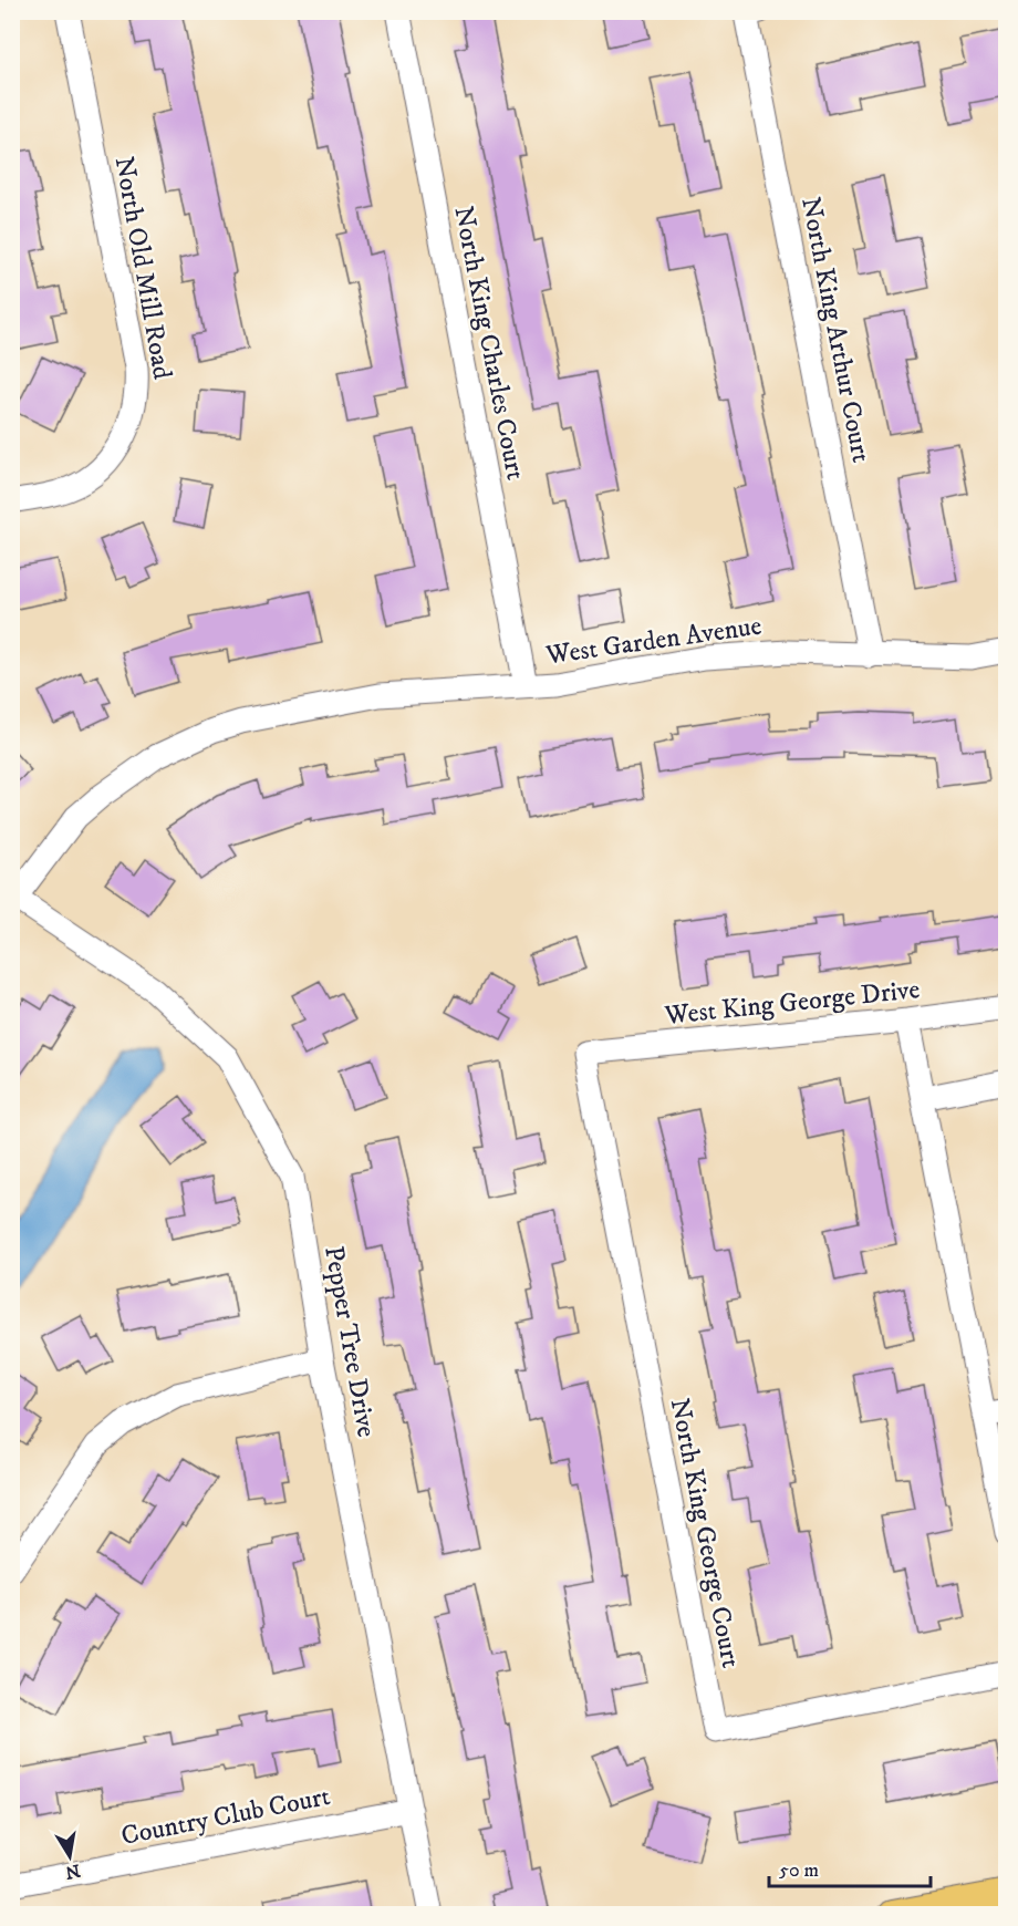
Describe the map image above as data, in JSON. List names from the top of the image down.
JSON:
{
  "streets": {
    "street": [
      "North Old Mill Road",
      "North King Arthur Court",
      "North King Charles Court",
      "West Garden Avenue",
      "West King George Drive",
      "Pepper Tree Drive",
      "North King George Court",
      "Country Club Court"
    ]
  },
  "crossings": [
    ["North King Arthur Court", "West Garden Avenue"],
    ["North King Charles Court", "West Garden Avenue"],
    ["West Garden Avenue", "Pepper Tree Drive"],
    ["West King George Drive", "North King George Court"],
    ["Pepper Tree Drive", "Country Club Court"]
  ],
  "scale_bar": "50 m",
  "north": "bottom"
}
